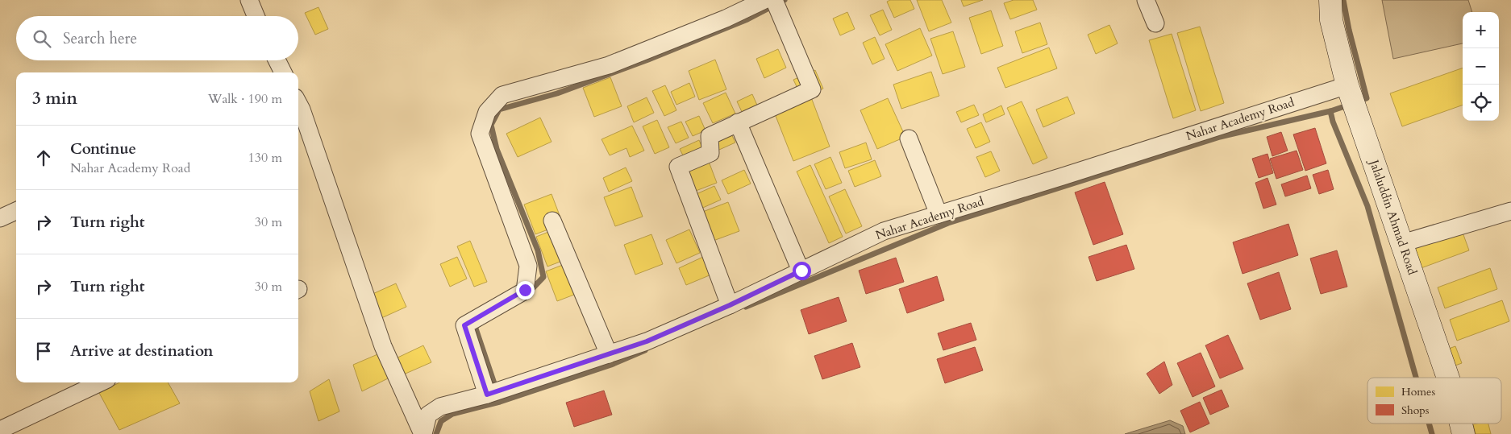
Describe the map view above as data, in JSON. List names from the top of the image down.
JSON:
{
  "streets": {
    "street": ["Nahar Academy Road", "Jalaluddin Ahmad Road"]
  },
  "crossings": [
    ["Nahar Academy Road", "Jalaluddin Ahmad Road"]
  ],
  "legend": ["Homes", "Shops"],
  "page": {
    "map_buttons": ["+", "−"],
    "search": "Search here",
    "heading": ["3 min", "Walk · 190 m"],
    "list": [
      ["Continue", "Nahar Academy Road", "130 m"],
      ["Turn right", "30 m"],
      ["Turn right", "30 m"],
      "Arrive at destination"
    ]
  }
}
